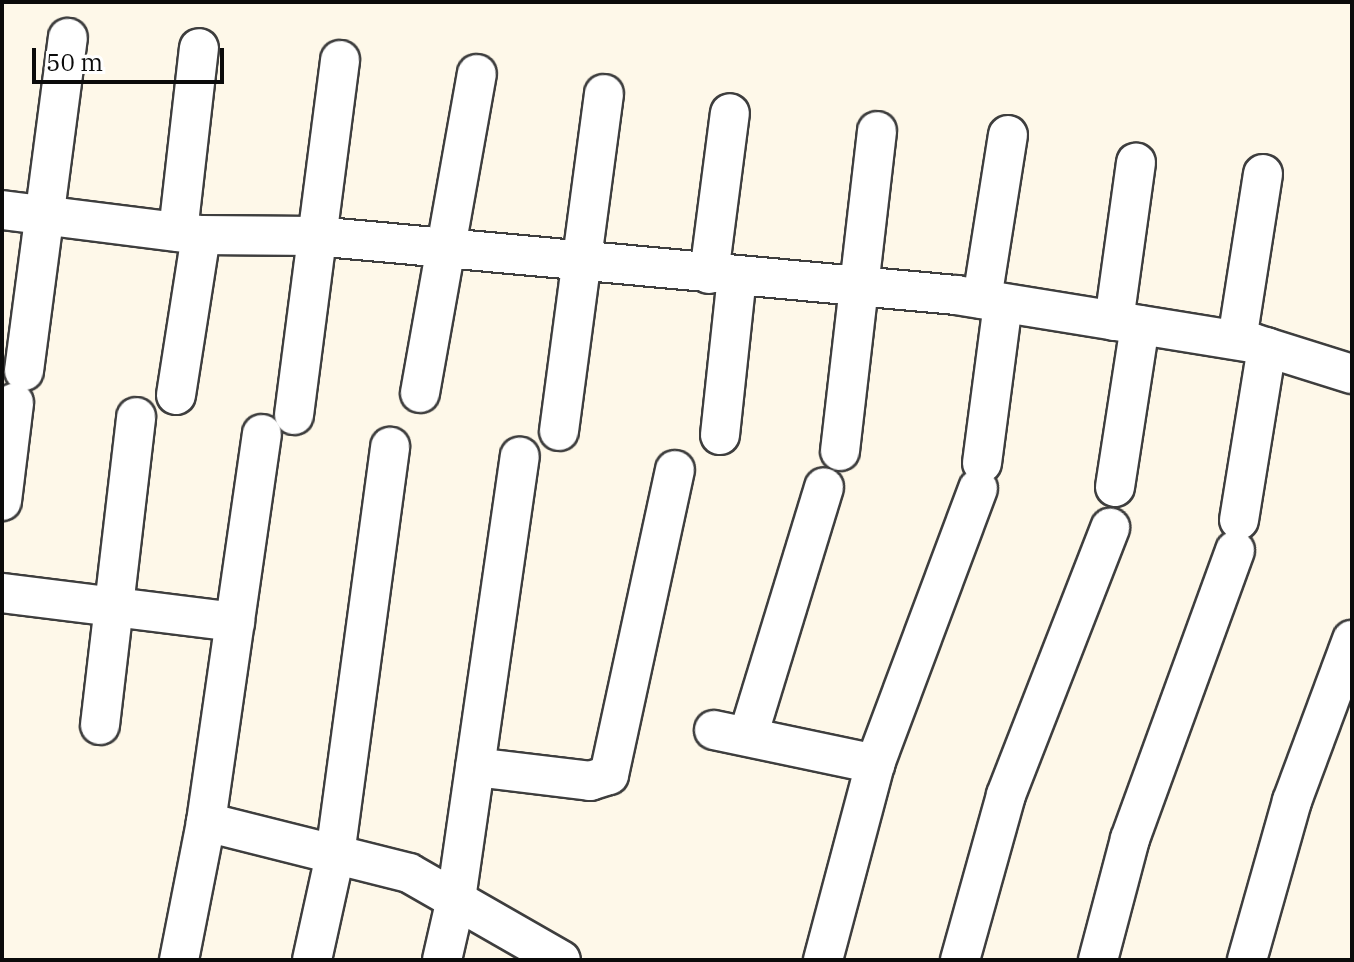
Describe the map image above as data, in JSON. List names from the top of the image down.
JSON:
{
  "scale_bar": "50 m"
}
